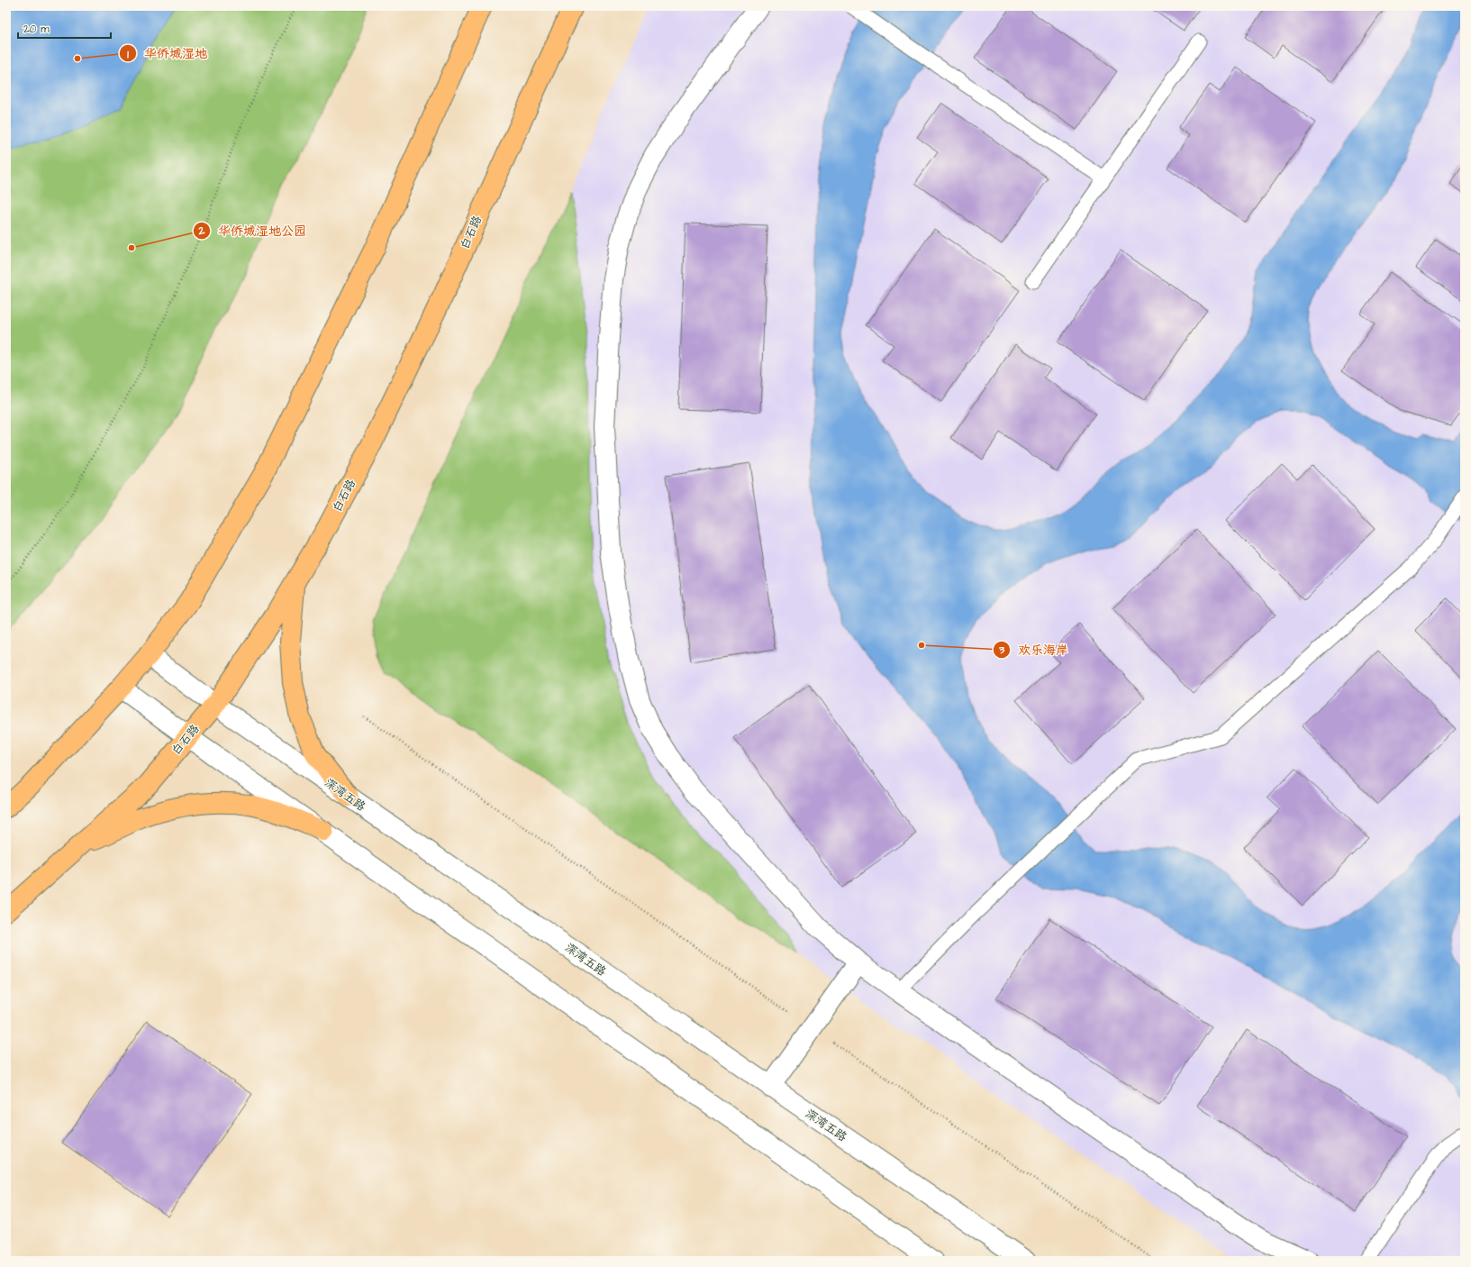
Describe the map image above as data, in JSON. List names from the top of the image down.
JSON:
{
  "streets": {
    "main road": ["白石路"],
    "street": ["深湾五路"]
  },
  "crossings": [
    ["白石路", "深湾五路"]
  ],
  "places": ["华侨城湿地", "华侨城湿地公园", "欢乐海岸"],
  "scale_bar": "20 m"
}
